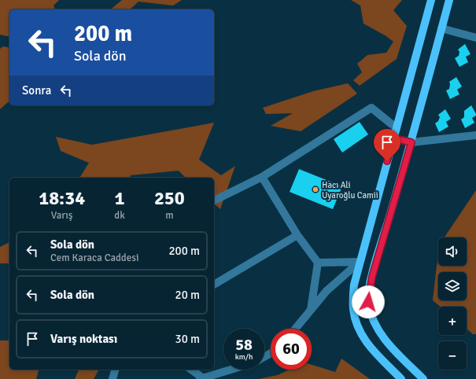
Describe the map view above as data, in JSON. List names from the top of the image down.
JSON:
{
  "places": ["Hacı Ali Uyaroğlu Camii"],
  "page": {
    "turn": ["200 m", "Sola dön"],
    "then": "Sonra",
    "eta": [
      "18:34",
      "Varış",
      "1",
      "dk",
      "250",
      "m"
    ],
    "list": [
      {
        "name": "Sola dön",
        "note": "Cem Karaca Caddesi",
        "value": "200 m"
      },
      {
        "name": "Sola dön",
        "value": "20 m"
      },
      {
        "name": "Varış noktası",
        "value": "30 m"
      }
    ],
    "map_buttons": ["+", "−"],
    "speed": "58 km/h",
    "limit": "60"
  }
}
